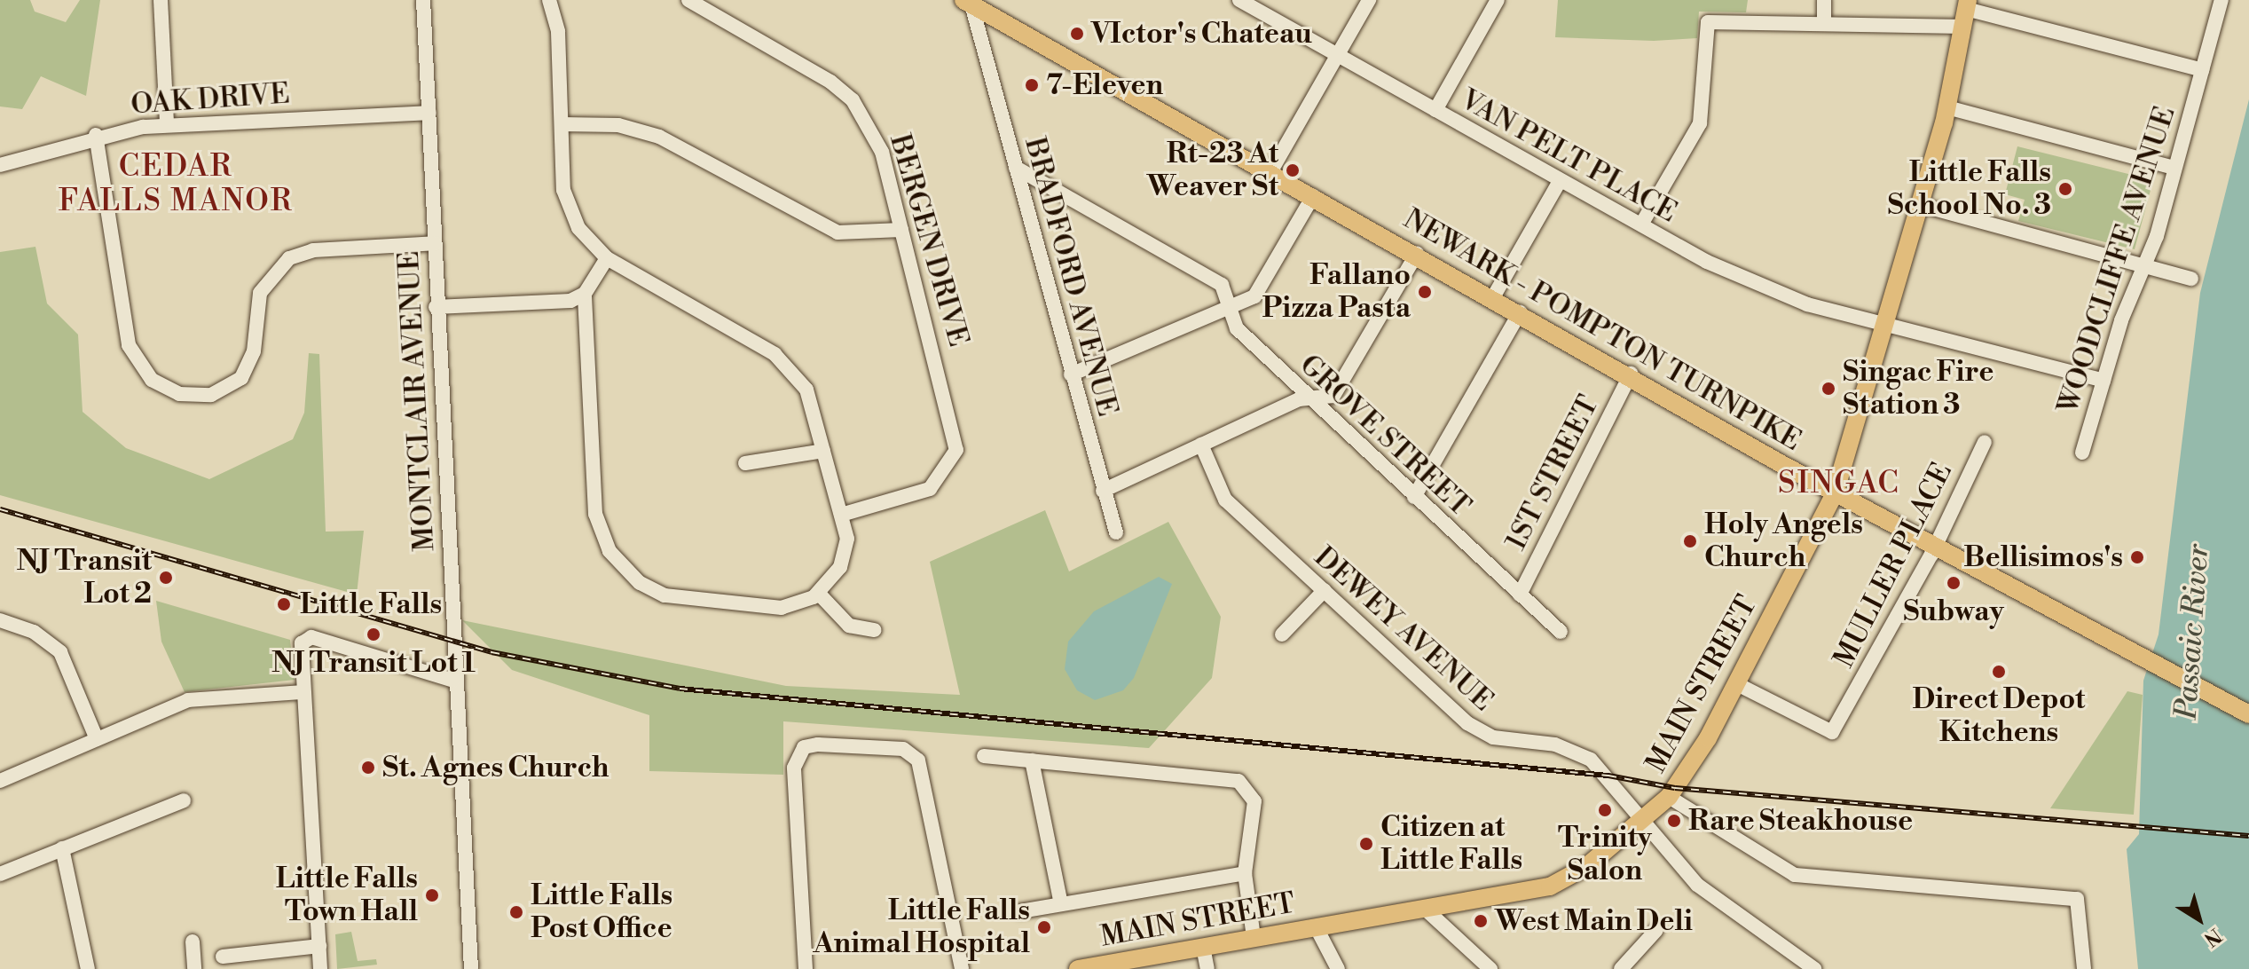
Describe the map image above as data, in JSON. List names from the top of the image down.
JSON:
{
  "streets": {
    "main road": ["NEWARK - POMPTON TURNPIKE", "MAIN STREET"],
    "street": [
      "OAK DRIVE",
      "VAN PELT PLACE",
      "BERGEN DRIVE",
      "WOODCLIFFE AVENUE",
      "BRADFORD AVENUE",
      "MONTCLAIR AVENUE",
      "GROVE STREET",
      "1ST STREET",
      "MULLER PLACE",
      "DEWEY AVENUE"
    ]
  },
  "crossings": [
    ["OAK DRIVE", "MONTCLAIR AVENUE"],
    ["VAN PELT PLACE", "WOODCLIFFE AVENUE"],
    ["VAN PELT PLACE", "MAIN STREET"],
    ["BRADFORD AVENUE", "NEWARK - POMPTON TURNPIKE"],
    ["BRADFORD AVENUE", "GROVE STREET"],
    ["NEWARK - POMPTON TURNPIKE", "1ST STREET"],
    ["NEWARK - POMPTON TURNPIKE", "MULLER PLACE"],
    ["NEWARK - POMPTON TURNPIKE", "MAIN STREET"],
    ["GROVE STREET", "1ST STREET"],
    ["MULLER PLACE", "MAIN STREET"],
    ["DEWEY AVENUE", "MAIN STREET"]
  ],
  "districts": ["CEDAR FALLS MANOR", "SINGAC"],
  "water": ["Passaic River"],
  "places": [
    "VIctor's Chateau",
    "7-Eleven",
    "Rt-23 At Weaver St",
    "Little Falls School No. 3",
    "Fallano Pizza Pasta",
    "Singac Fire Station 3",
    "Holy Angels Church",
    "Bellisimos's",
    "NJ Transit Lot 2",
    "Subway",
    "Little Falls",
    "NJ Transit Lot 1",
    "Direct Depot Kitchens",
    "St. Agnes Church",
    "Trinity Salon",
    "Rare Steakhouse",
    "Citizen at Little Falls",
    "Little Falls Town Hall",
    "Little Falls Post Office",
    "West Main Deli",
    "Little Falls Animal Hospital"
  ],
  "north": "bottom right"
}
